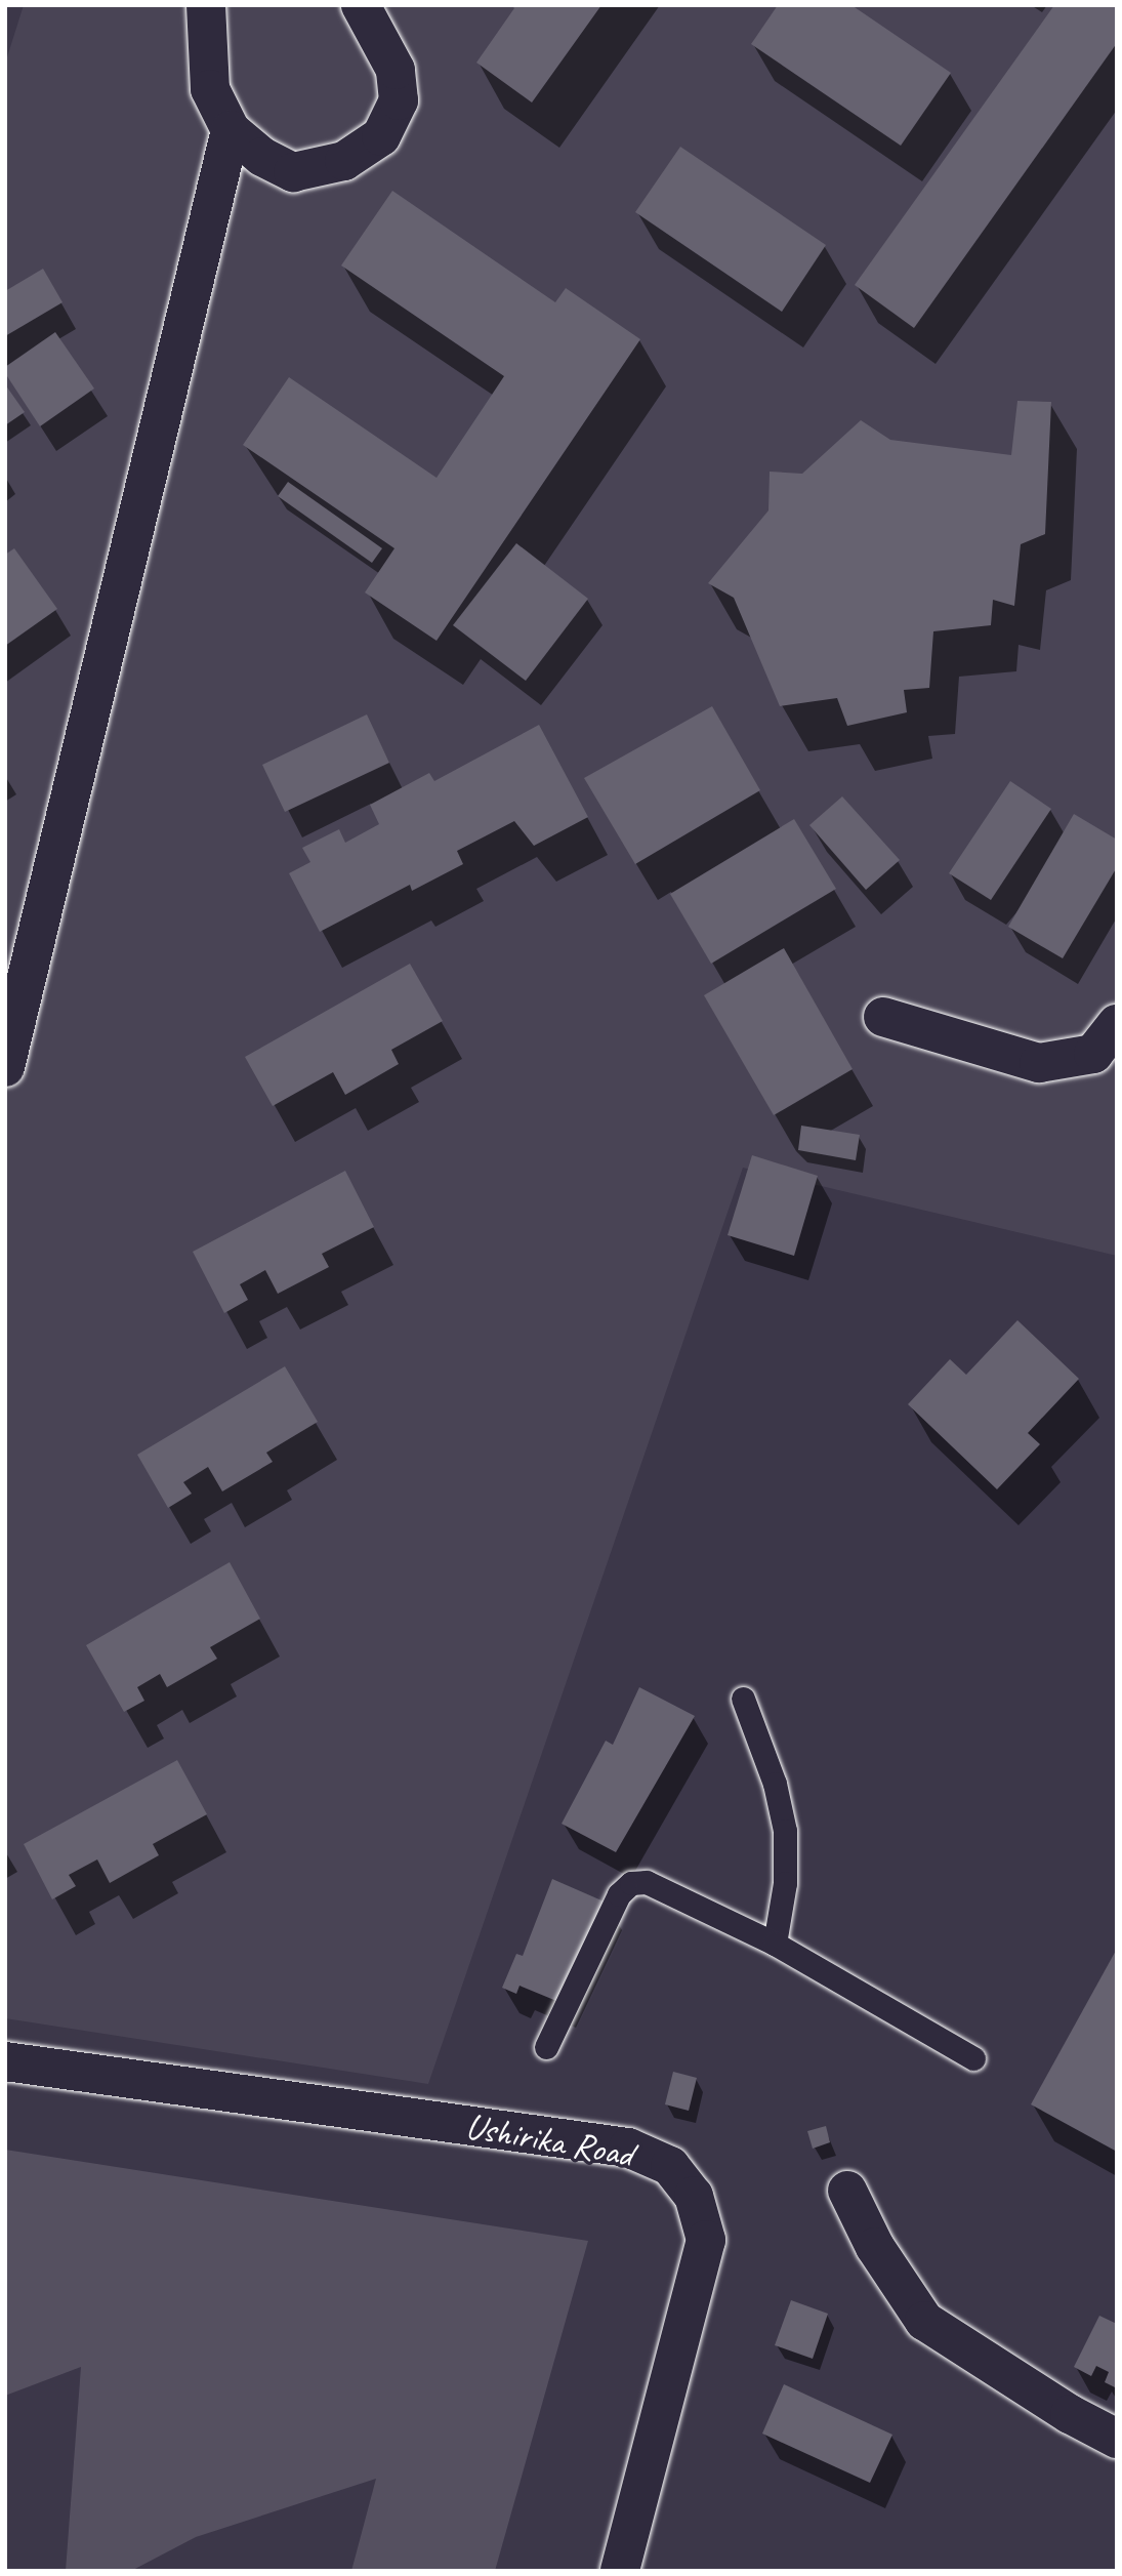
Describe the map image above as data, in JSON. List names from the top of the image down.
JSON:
{
  "streets": {
    "street": ["Ushirika Road"]
  }
}
